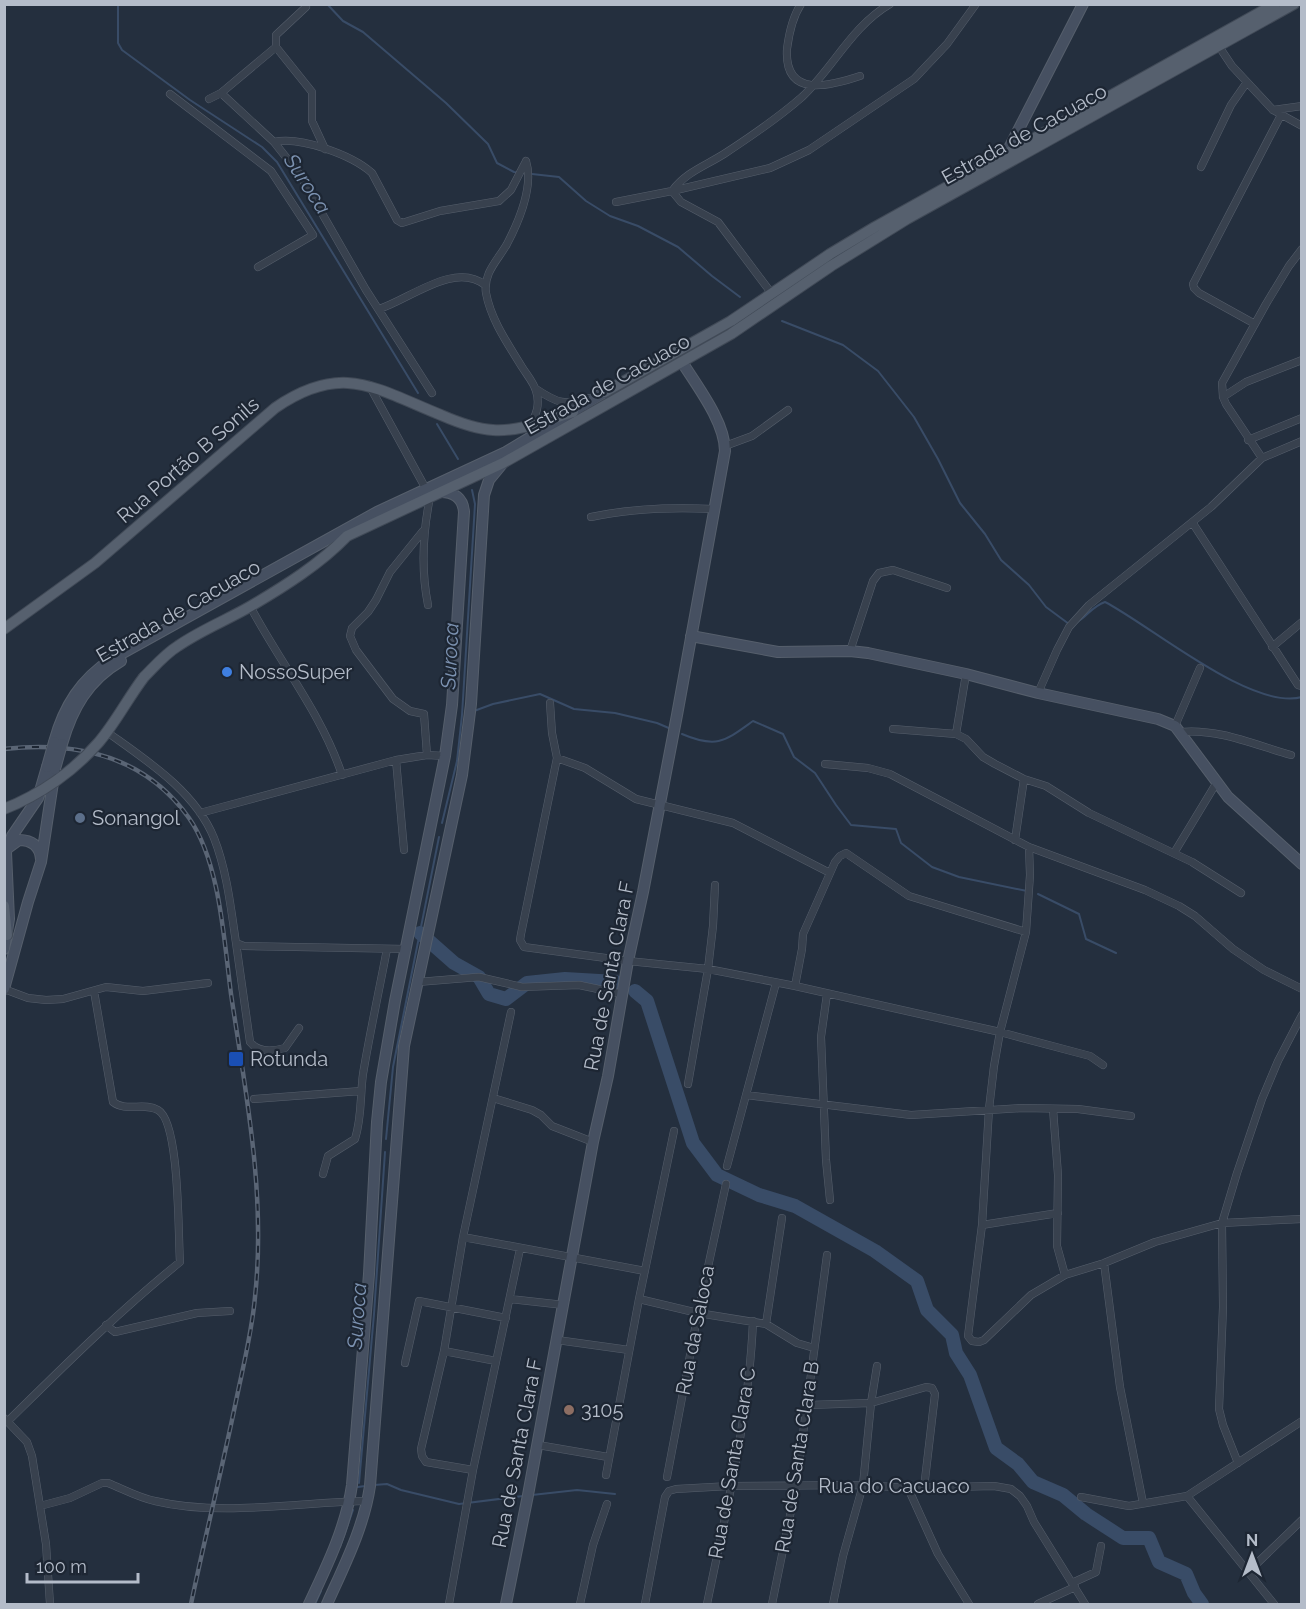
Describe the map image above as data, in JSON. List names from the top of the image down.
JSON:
{
  "streets": {
    "main road": ["Estrada de Cacuaco", "Rua Portão B Sonils", "Rua de Santa Clara F"],
    "street": [
      "Rua da Saloca",
      "Rua de Santa Clara B",
      "Rua de Santa Clara C",
      "Rua do Cacuaco"
    ]
  },
  "crossings": [
    ["Estrada de Cacuaco", "Rua Portão B Sonils"],
    ["Estrada de Cacuaco", "Rua de Santa Clara F"],
    ["Rua da Saloca", "Rua de Santa Clara B"],
    ["Rua de Santa Clara B", "Rua de Santa Clara C"],
    ["Rua de Santa Clara B", "Rua do Cacuaco"],
    ["Rua de Santa Clara C", "Rua do Cacuaco"]
  ],
  "water": ["Suroca"],
  "places": {
    "other": ["NossoSuper", "Sonangol", "3105"],
    "transit": ["Rotunda"]
  },
  "scale_bar": "100 m",
  "north": "top"
}
